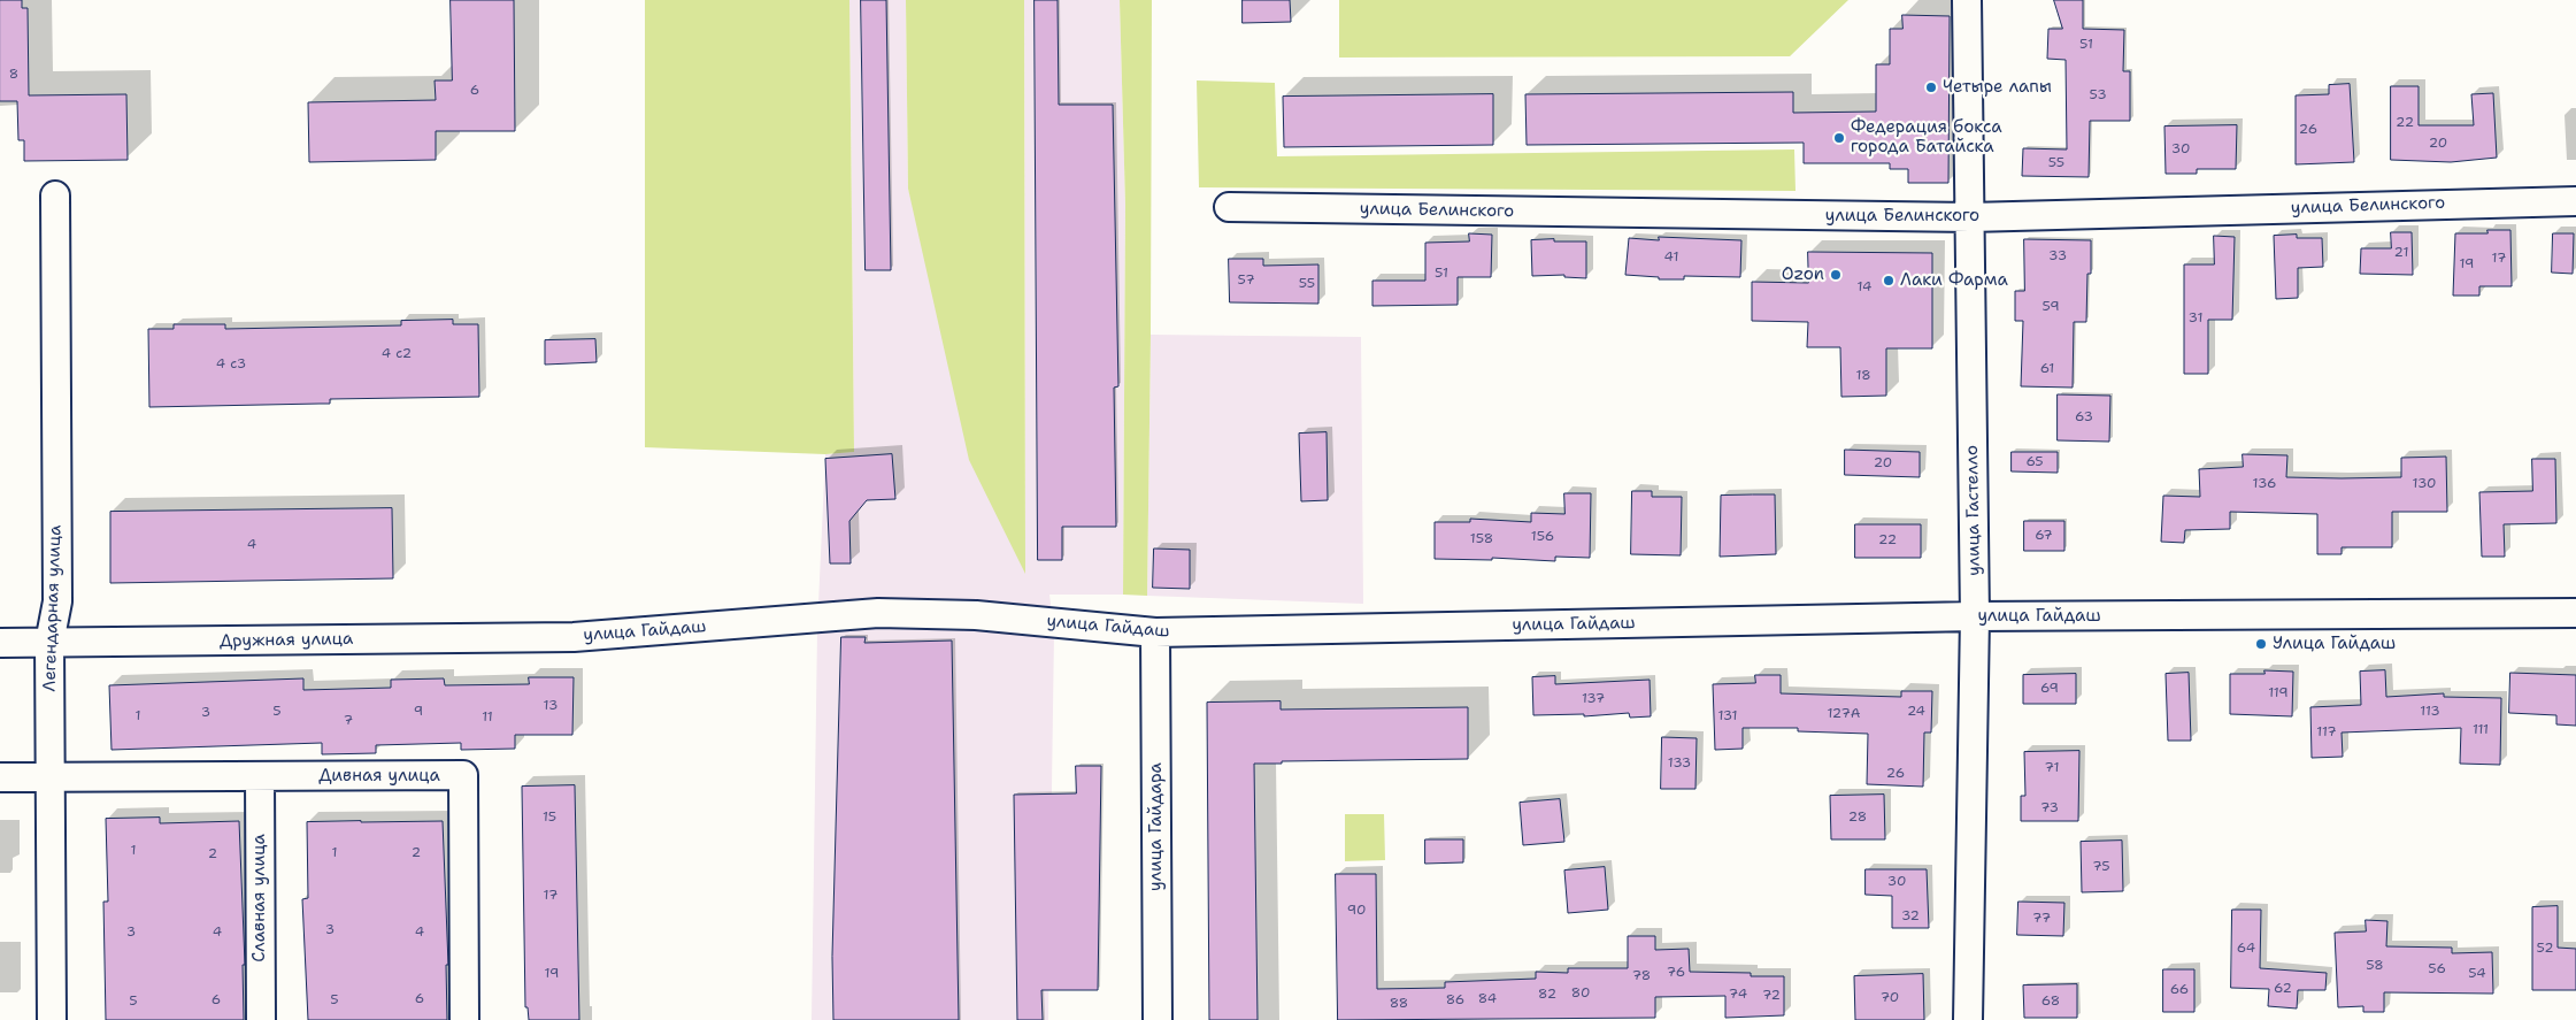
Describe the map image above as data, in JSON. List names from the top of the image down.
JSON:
{
  "streets": {
    "street": [
      "улица Белинского",
      "улица Гастелло",
      "Легендарная улица",
      "улица Гайдаш",
      "Дружная улица",
      "Дивная улица",
      "улица Гайдара",
      "Славная улица"
    ]
  },
  "crossings": [
    ["улица Белинского", "улица Гастелло"],
    ["улица Гастелло", "улица Гайдаш"],
    ["Легендарная улица", "Дружная улица"],
    ["Легендарная улица", "Дивная улица"],
    ["улица Гайдаш", "Дружная улица"],
    ["улица Гайдаш", "улица Гайдара"],
    ["Дивная улица", "Славная улица"]
  ],
  "places": [
    "Четыре лапы",
    "Федерация бокса города Батайска",
    "Ozon",
    "Лаки Фарма",
    "Улица Гайдаш"
  ],
  "house_numbers": [
    "51",
    "8",
    "6",
    "53",
    "22",
    "26",
    "20",
    "30",
    "55",
    "21",
    "33",
    "41",
    "17",
    "19",
    "51",
    "57",
    "55",
    "14",
    "59",
    "31",
    "4 с2",
    "4 с3",
    "61",
    "18",
    "63",
    "65",
    "20",
    "136",
    "130",
    "67",
    "156",
    "158",
    "22",
    "4",
    "69",
    "119",
    "137",
    "13",
    "5",
    "9",
    "24",
    "113",
    "3",
    "127А",
    "1",
    "131",
    "11",
    "7",
    "111",
    "117",
    "133",
    "71",
    "26",
    "73",
    "15",
    "28",
    "1",
    "1",
    "2",
    "2",
    "75",
    "30",
    "17",
    "90",
    "32",
    "77",
    "3",
    "3",
    "4",
    "4",
    "64",
    "52",
    "58",
    "56",
    "76",
    "19",
    "54",
    "78",
    "62",
    "66",
    "80",
    "82",
    "74",
    "72",
    "70",
    "6",
    "84",
    "6",
    "5",
    "86",
    "5",
    "68",
    "88"
  ]
}
